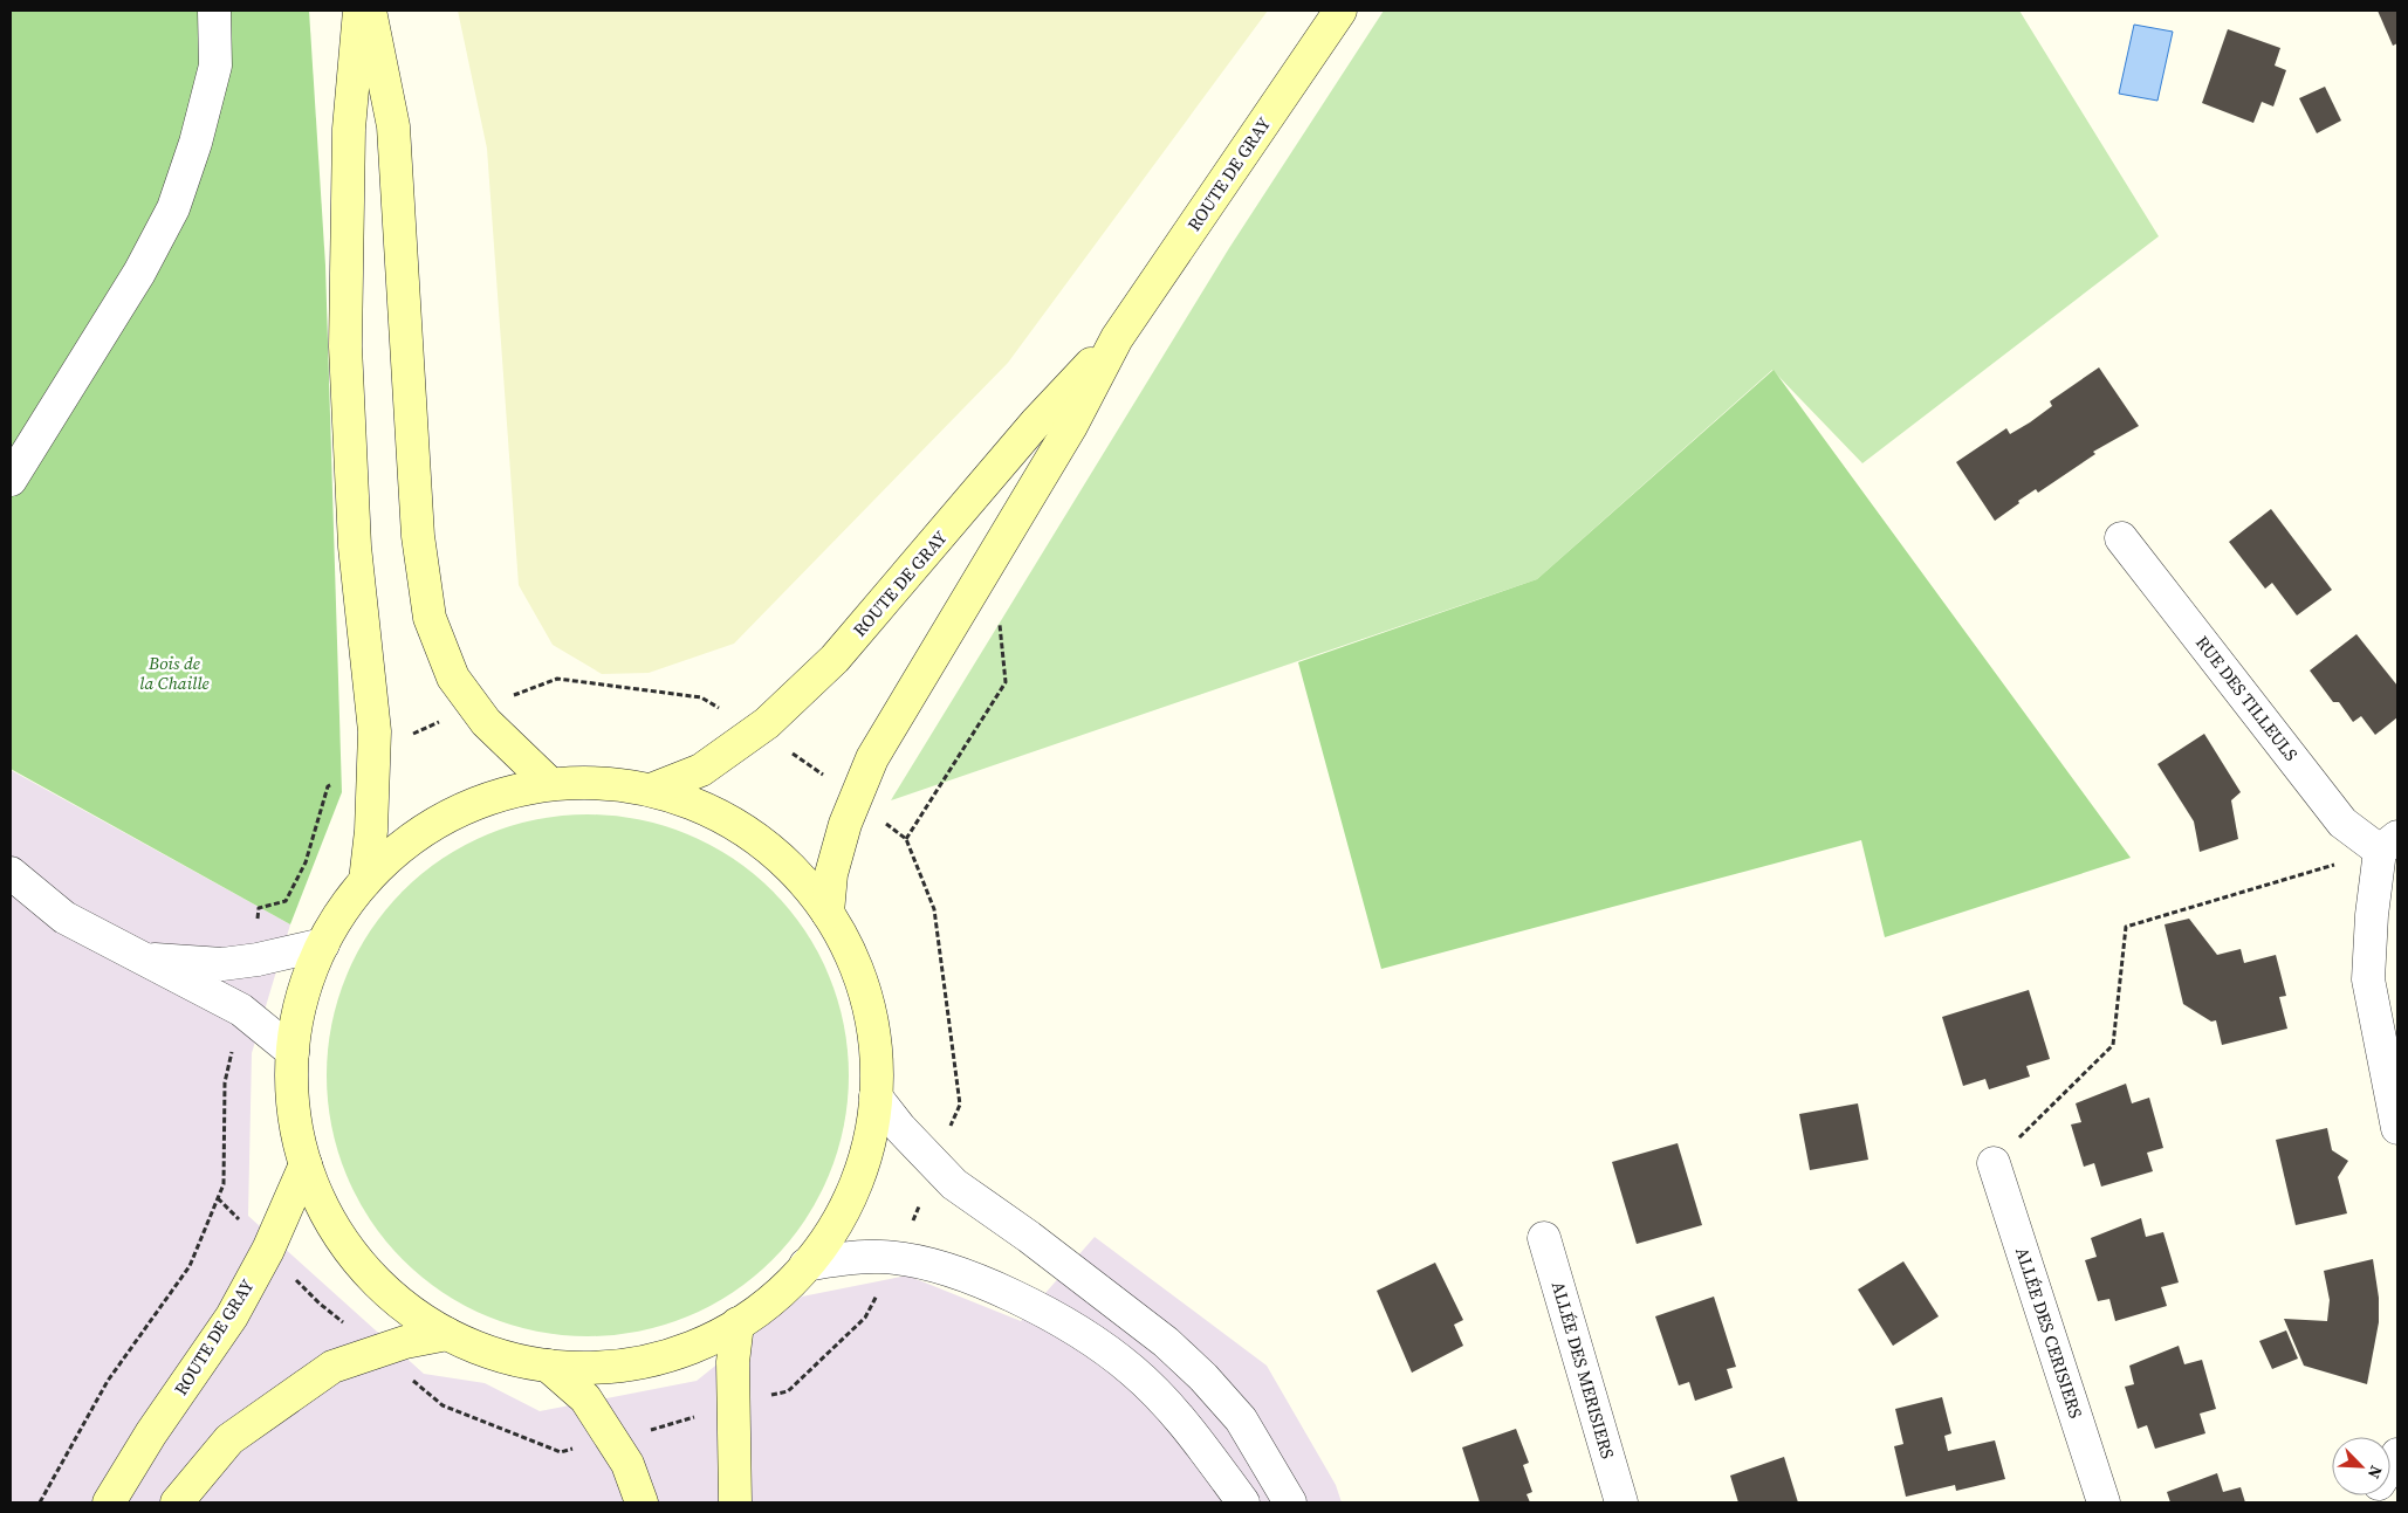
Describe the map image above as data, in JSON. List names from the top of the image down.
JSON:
{
  "streets": {
    "main road": ["ROUTE DE GRAY"],
    "street": ["RUE DES TILLEULS", "ALLÉE DES CERISIERS", "ALLÉE DES MERISIERS"]
  },
  "parks": ["Bois de la Chaille"],
  "north": "bottom right"
}
